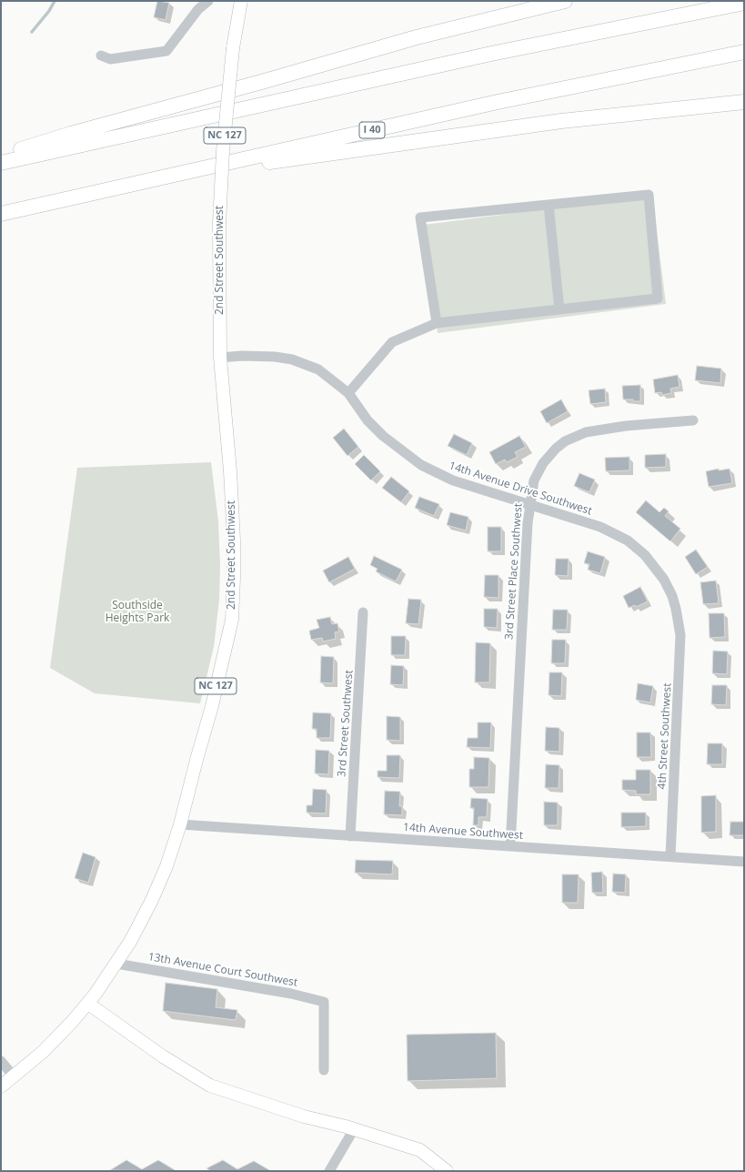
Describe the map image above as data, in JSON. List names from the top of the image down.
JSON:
{
  "streets": {
    "highway": ["I 40"],
    "main road": ["NC 127", "2nd Street Southwest"],
    "street": [
      "14th Avenue Drive Southwest",
      "3rd Street Place Southwest",
      "3rd Street Southwest",
      "4th Street Southwest",
      "14th Avenue Southwest",
      "13th Avenue Court Southwest"
    ]
  },
  "crossings": [
    ["2nd Street Southwest", "14th Avenue Drive Southwest"],
    ["2nd Street Southwest", "14th Avenue Southwest"],
    ["2nd Street Southwest", "13th Avenue Court Southwest"],
    ["14th Avenue Drive Southwest", "3rd Street Place Southwest"],
    ["14th Avenue Drive Southwest", "4th Street Southwest"],
    ["3rd Street Place Southwest", "14th Avenue Southwest"],
    ["3rd Street Southwest", "14th Avenue Southwest"],
    ["4th Street Southwest", "14th Avenue Southwest"]
  ],
  "parks": ["Southside Heights Park"]
}
